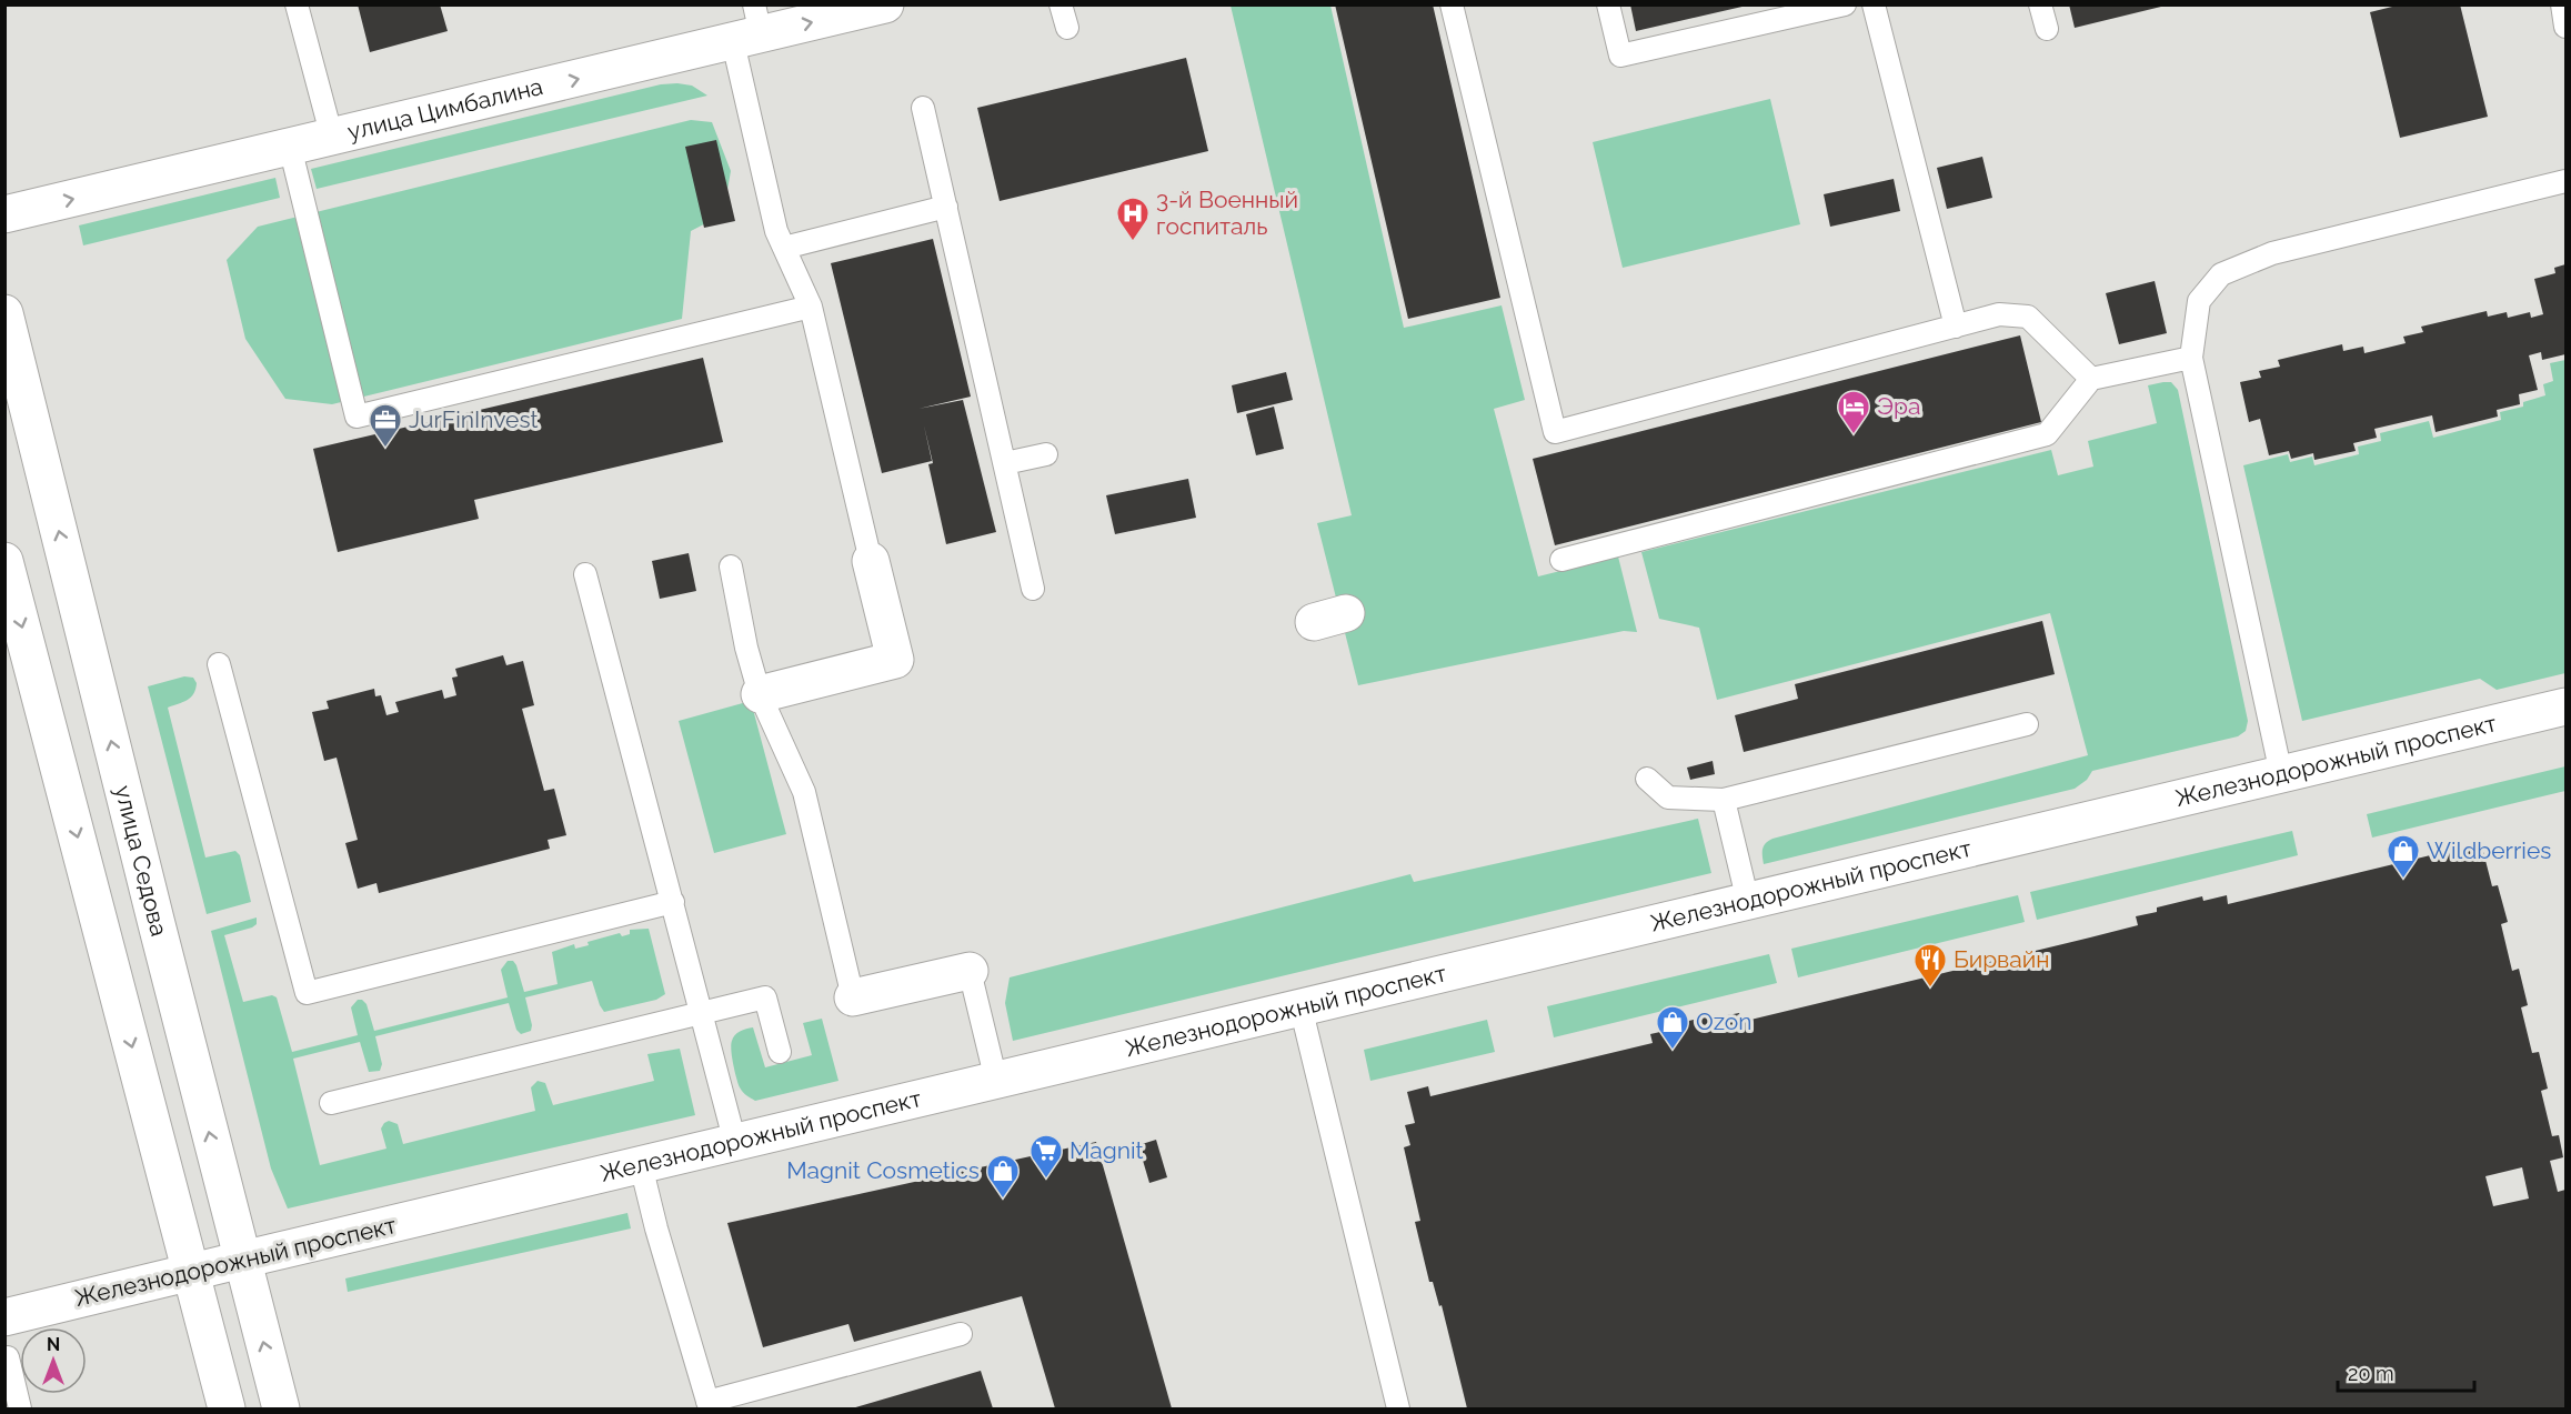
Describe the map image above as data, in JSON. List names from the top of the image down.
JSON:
{
  "streets": {
    "street": ["улица Цимбалина", "Железнодорожный проспект", "улица Седова"]
  },
  "crossings": [
    ["Железнодорожный проспект", "улица Седова"]
  ],
  "one_way": ["улица Цимбалина"],
  "places": {
    "hospital": ["3-й Военный госпиталь"],
    "hotel": ["Эра"],
    "office": ["JurFinInvest"],
    "shop": ["Wildberries", "Ozon", "Magnit Cosmetics"],
    "restaurant": ["Бирвайн"],
    "supermarket": ["Magnit"]
  },
  "scale_bar": "20 m",
  "north": "top"
}
